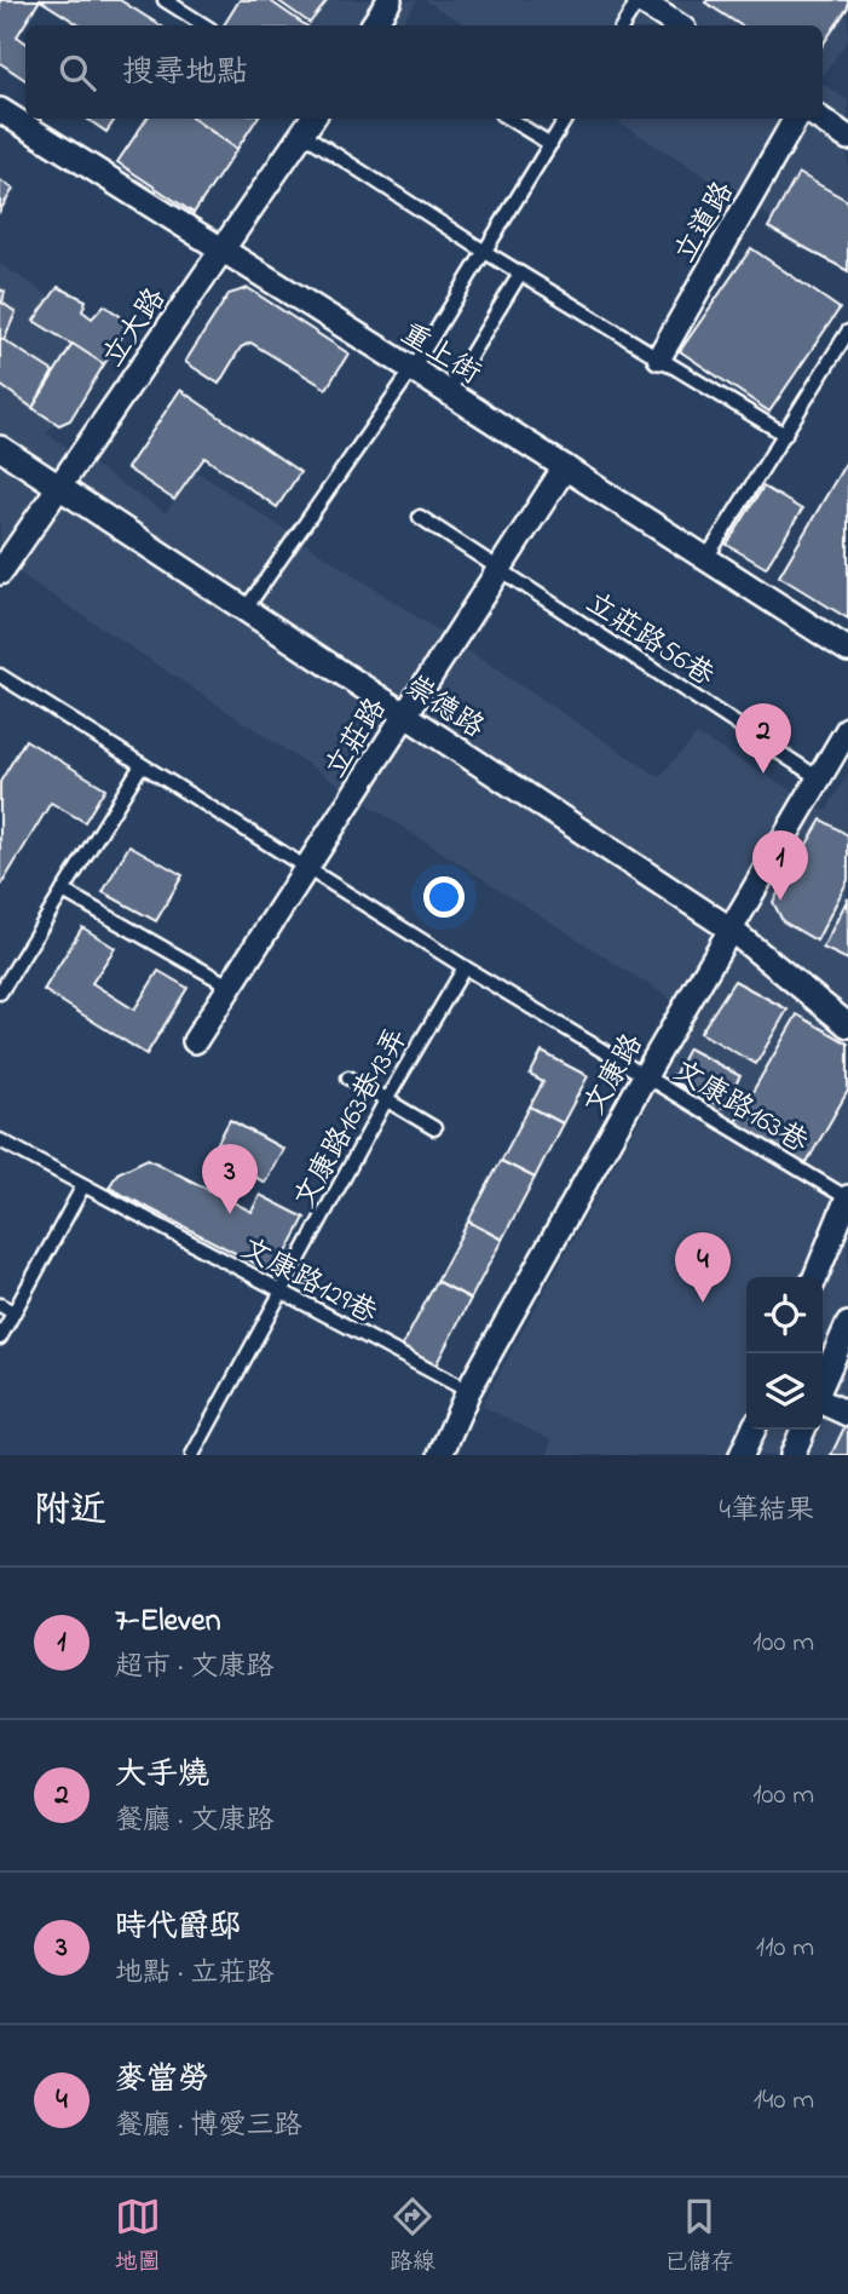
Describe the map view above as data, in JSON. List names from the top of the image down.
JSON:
{
  "streets": {
    "street": [
      "立道路",
      "立大路",
      "重上街",
      "崇德路",
      "立莊路",
      "文康路"
    ],
    "lane": [
      "立莊路56巷",
      "文康路163巷",
      "文康路163巷13弄",
      "文康路129巷"
    ]
  },
  "crossings": [
    ["立大路", "重上街"],
    ["立大路", "崇德路"],
    ["重上街", "立莊路"],
    ["立莊路56巷", "立莊路"],
    ["立莊路56巷", "文康路"],
    ["崇德路", "立莊路"],
    ["崇德路", "文康路"],
    ["立莊路", "文康路163巷"],
    ["文康路", "文康路163巷"],
    ["文康路", "文康路129巷"],
    ["文康路163巷", "文康路163巷13弄"],
    ["文康路163巷13弄", "文康路129巷"]
  ],
  "page": {
    "search": "搜尋地點",
    "pins": [
      "2",
      "1",
      "3",
      "4"
    ],
    "heading": ["附近", "4筆結果"],
    "list": [
      {
        "mark": "1",
        "name": "7-Eleven",
        "note": "超市 · 文康路",
        "value": "100 m"
      },
      {
        "mark": "2",
        "name": "大手燒",
        "note": "餐廳 · 文康路",
        "value": "100 m"
      },
      {
        "mark": "3",
        "name": "時代爵邸",
        "note": "地點 · 立莊路",
        "value": "110 m"
      },
      {
        "mark": "4",
        "name": "麥當勞",
        "note": "餐廳 · 博愛三路",
        "value": "140 m"
      }
    ],
    "nav": ["地圖", "路線", "已儲存"]
  }
}
